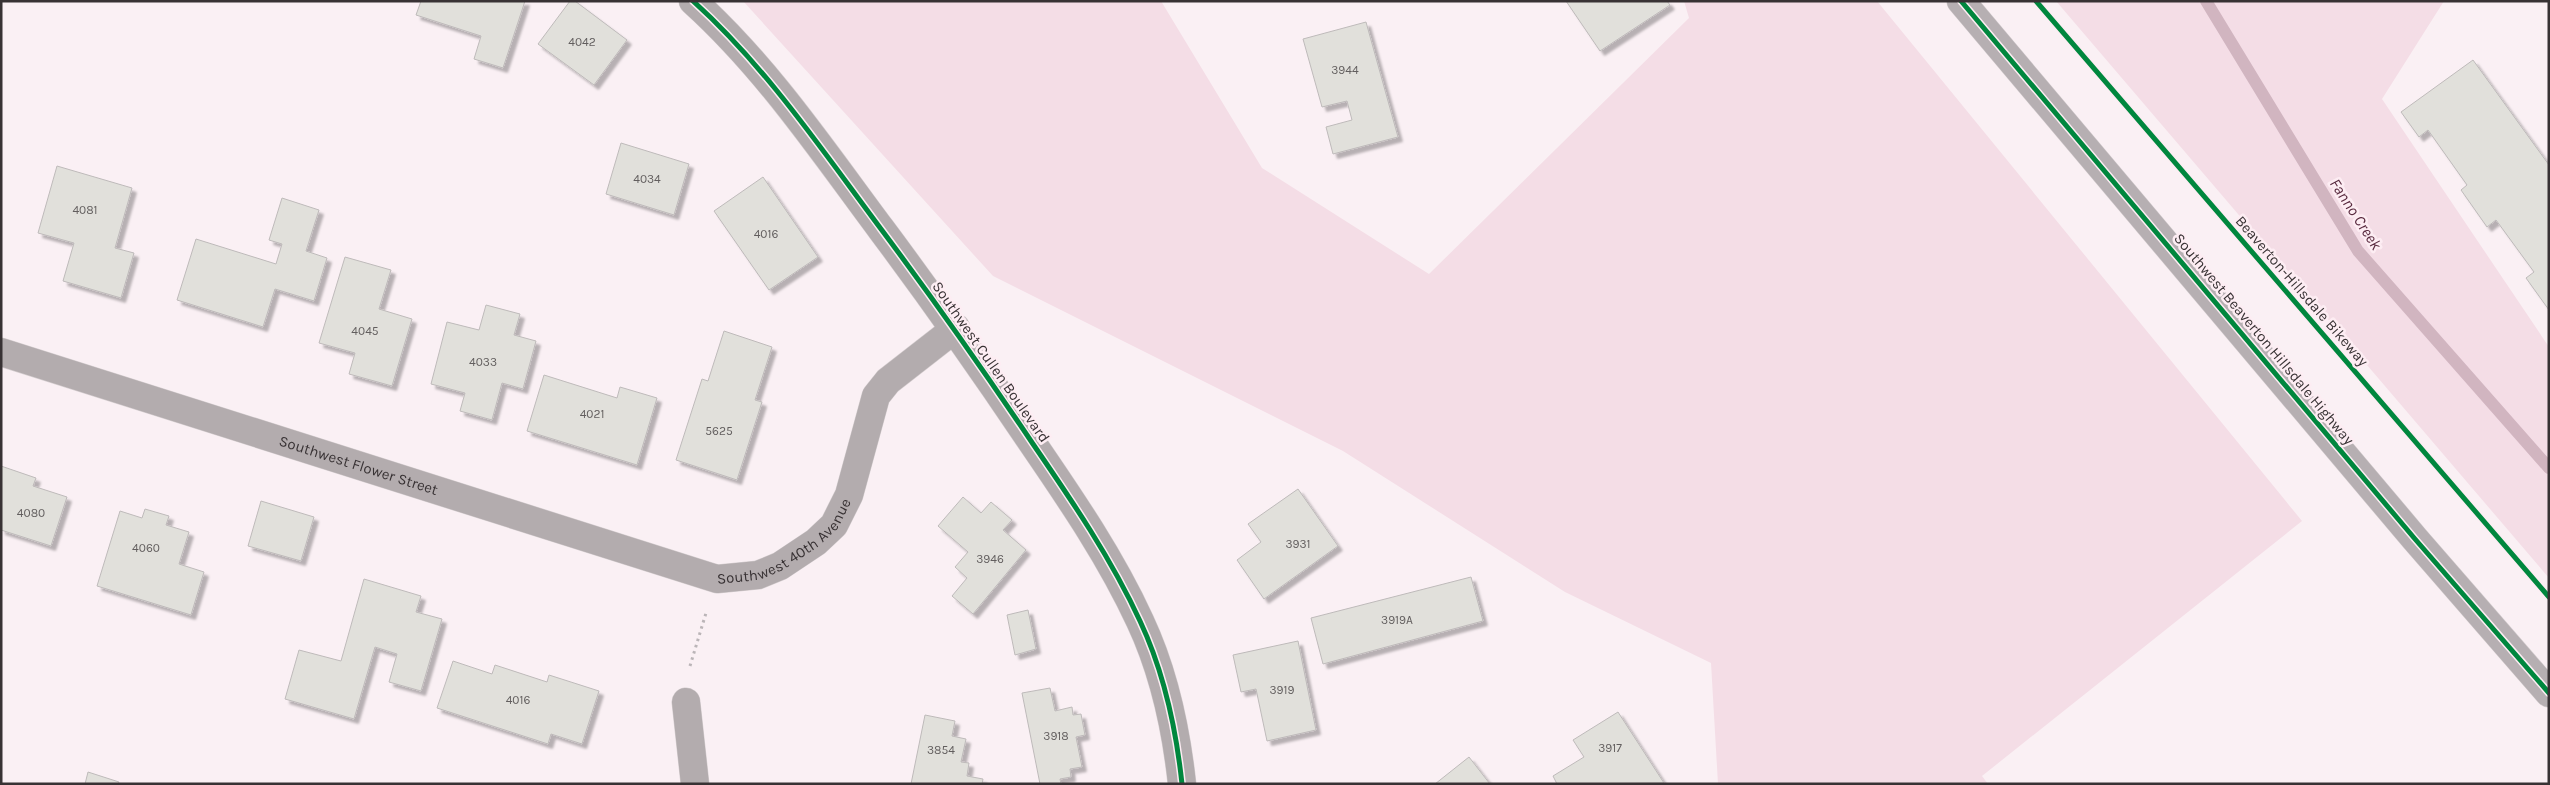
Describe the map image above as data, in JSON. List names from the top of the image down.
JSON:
{
  "streets": {
    "main road": ["Southwest Beaverton Hillsdale Highway"],
    "street": ["Southwest Cullen Boulevard", "Southwest Flower Street", "Southwest 40th Avenue"],
    "cycle path": ["Beaverton-Hillsdale Bikeway"]
  },
  "crossings": [
    ["Southwest Cullen Boulevard", "Southwest 40th Avenue"],
    ["Southwest Flower Street", "Southwest 40th Avenue"]
  ],
  "water": ["Fanno Creek"],
  "house_numbers": [
    "4042",
    "3944",
    "4034",
    "4081",
    "4016",
    "4045",
    "4033",
    "4021",
    "5625",
    "4080",
    "3931",
    "4060",
    "3946",
    "3919A",
    "3919",
    "4016",
    "3918",
    "3917",
    "3854"
  ]
}
